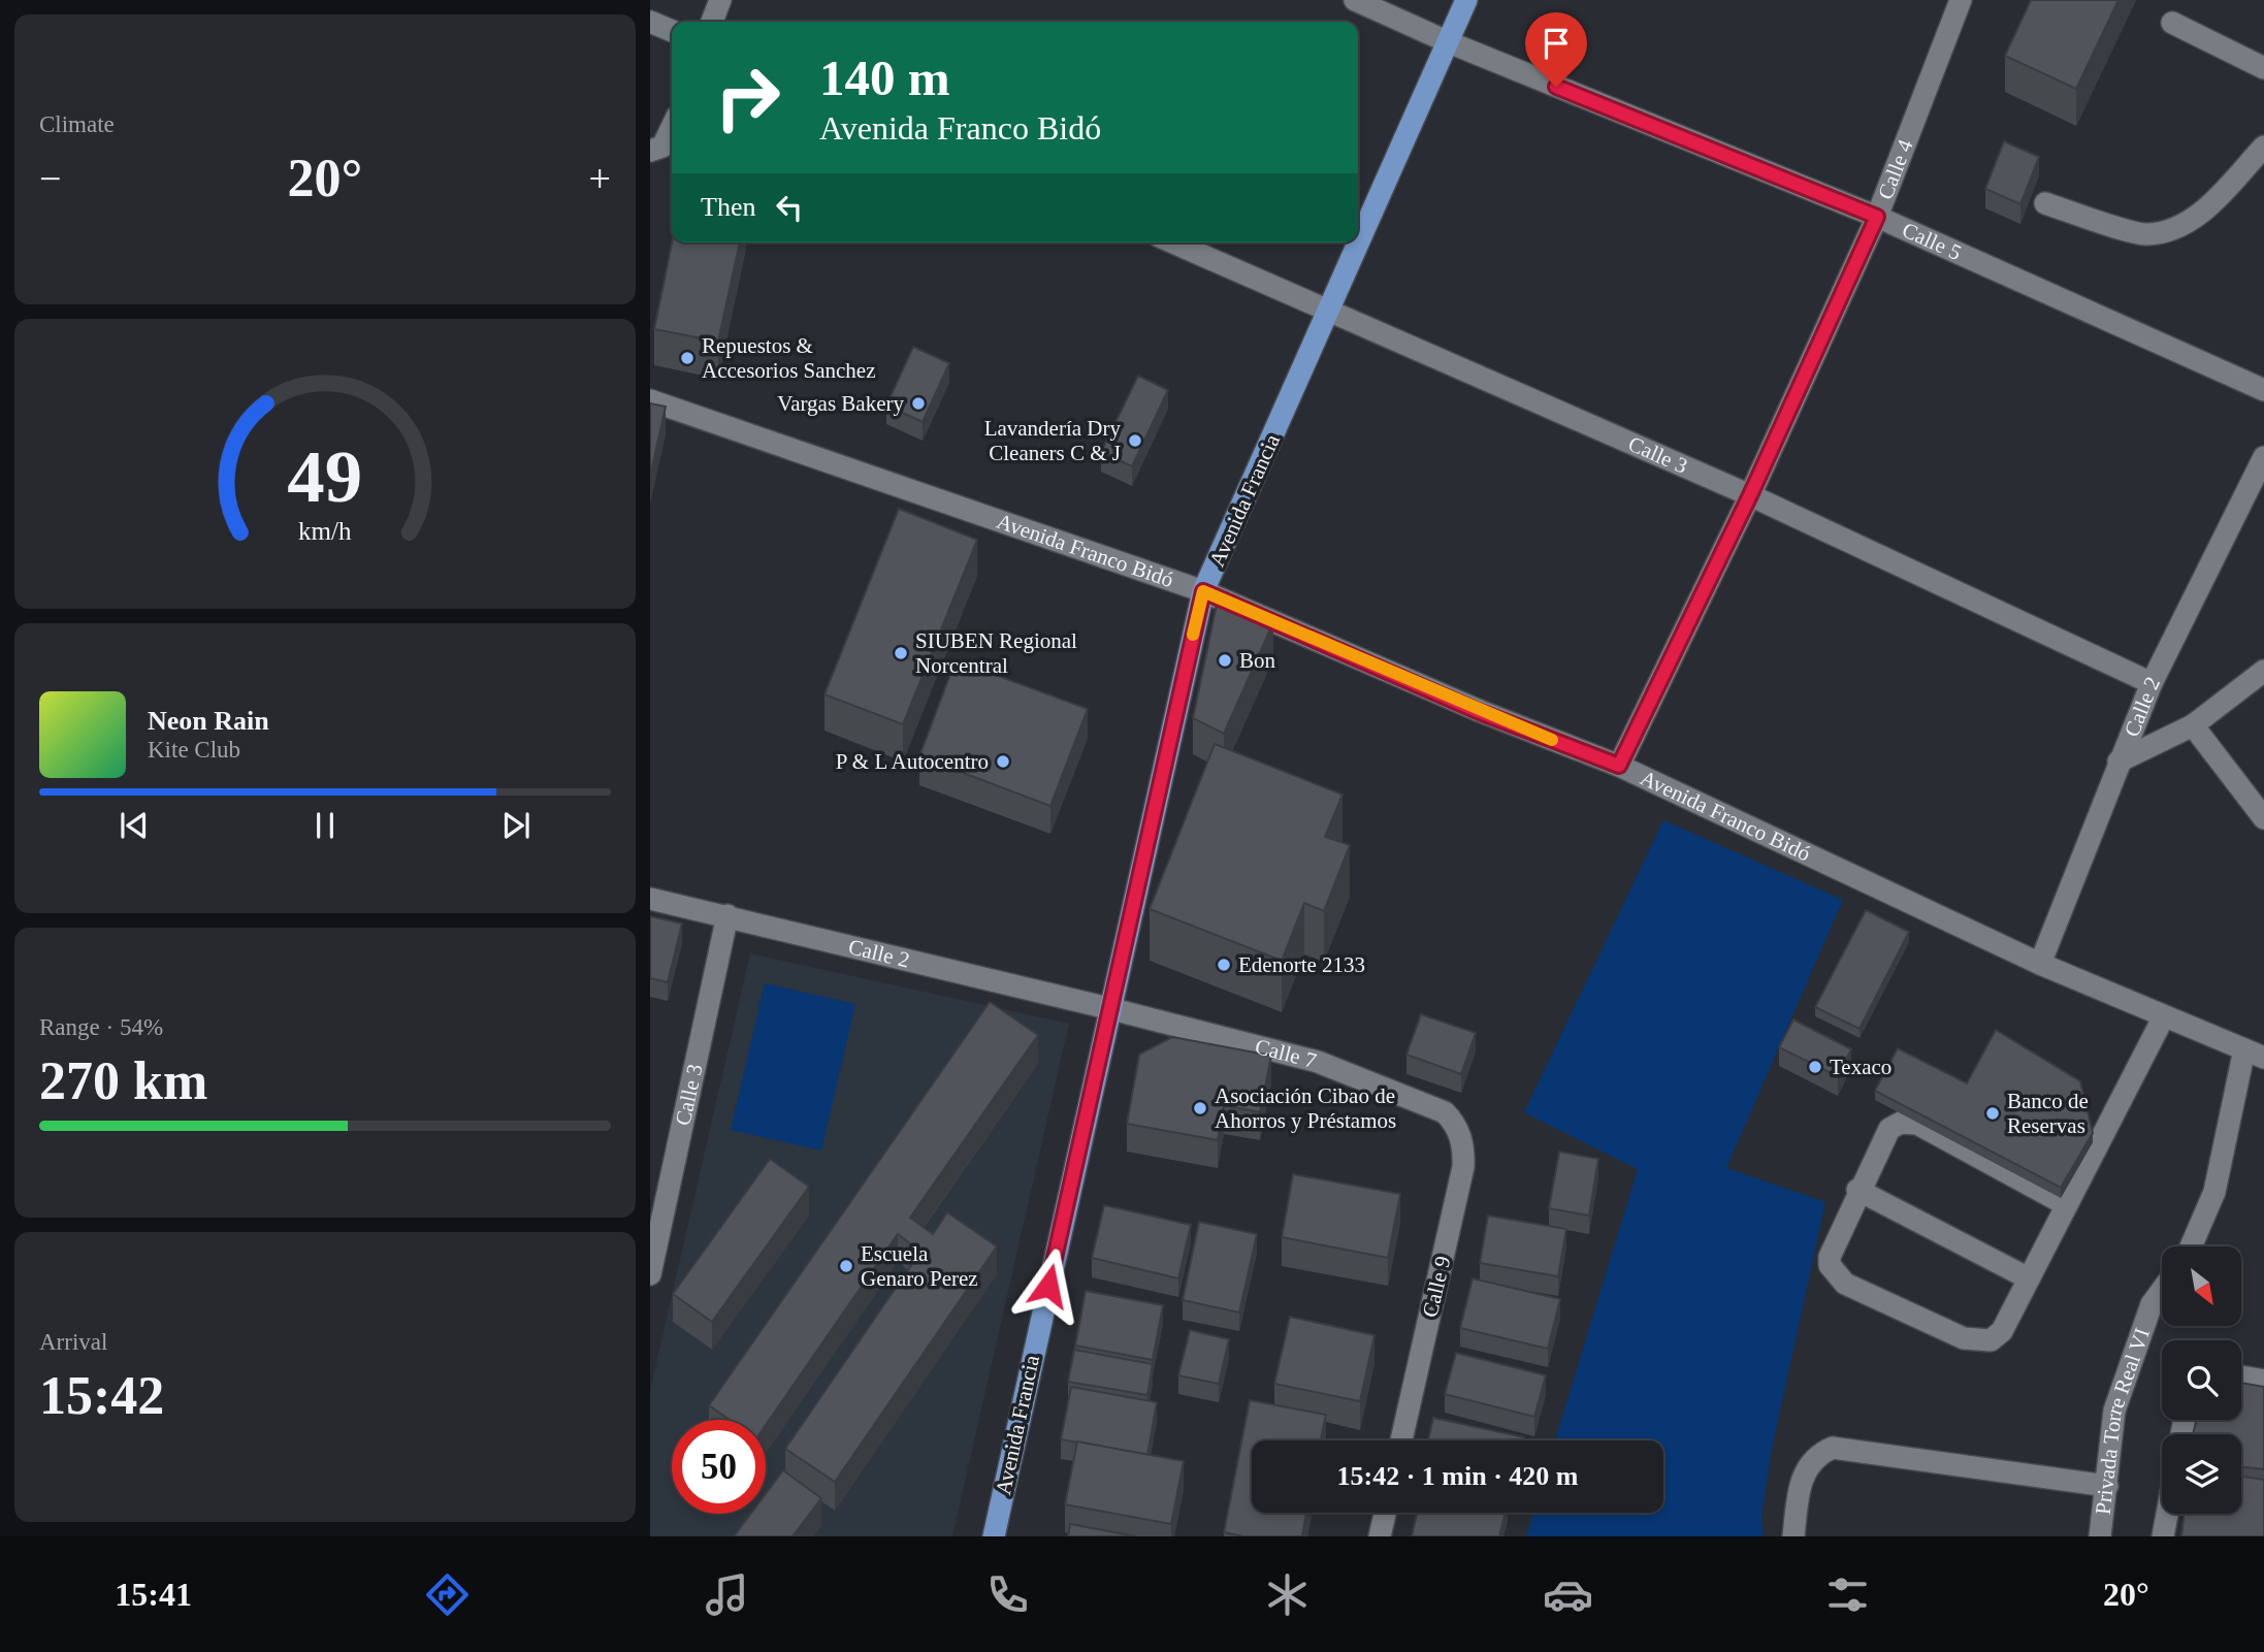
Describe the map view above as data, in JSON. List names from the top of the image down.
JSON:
{
  "streets": {
    "main road": ["Avenida Francia"],
    "street": [
      "Calle 4",
      "Calle 5",
      "Calle 3",
      "Avenida Franco Bidó",
      "Calle 2",
      "Calle 7",
      "Calle 9",
      "Privada Torre Real VI"
    ]
  },
  "crossings": [
    ["Calle 4", "Calle 5"],
    ["Calle 4", "Calle 3"],
    ["Calle 4", "Avenida Franco Bidó"],
    ["Calle 5", "Avenida Francia"],
    ["Calle 3", "Avenida Francia"],
    ["Calle 3", "Calle 2"],
    ["Avenida Francia", "Avenida Franco Bidó"],
    ["Avenida Francia", "Calle 2"],
    ["Avenida Francia", "Calle 7"],
    ["Avenida Franco Bidó", "Calle 2"],
    ["Calle 2", "Calle 7"],
    ["Calle 7", "Calle 9"]
  ],
  "places": [
    "Repuestos & Accesorios Sanchez",
    "Vargas Bakery",
    "Lavandería Dry Cleaners C & J",
    "SIUBEN Regional Norcentral",
    "Bon",
    "P & L Autocentro",
    "Edenorte 2133",
    "Texaco",
    "Asociación Cibao de Ahorros y Préstamos",
    "Banco de Reservas",
    "Escuela Genaro Perez"
  ],
  "north": "bottom right",
  "page": {
    "tile": [
      "Climate",
      ["Range · 54%", "270 km"],
      ["Arrival", "15:42"]
    ],
    "turn": ["140 m", "Avenida Franco Bidó"],
    "heat": ["−", "20°", "+"],
    "then": "Then",
    "song": ["Neon Rain", "Kite Club"],
    "limit": "50",
    "trip": "15:42 · 1 min · 420 m",
    "tabs": ["15:41", "20°"],
    "gauge": ["49", "km/h"]
  }
}
